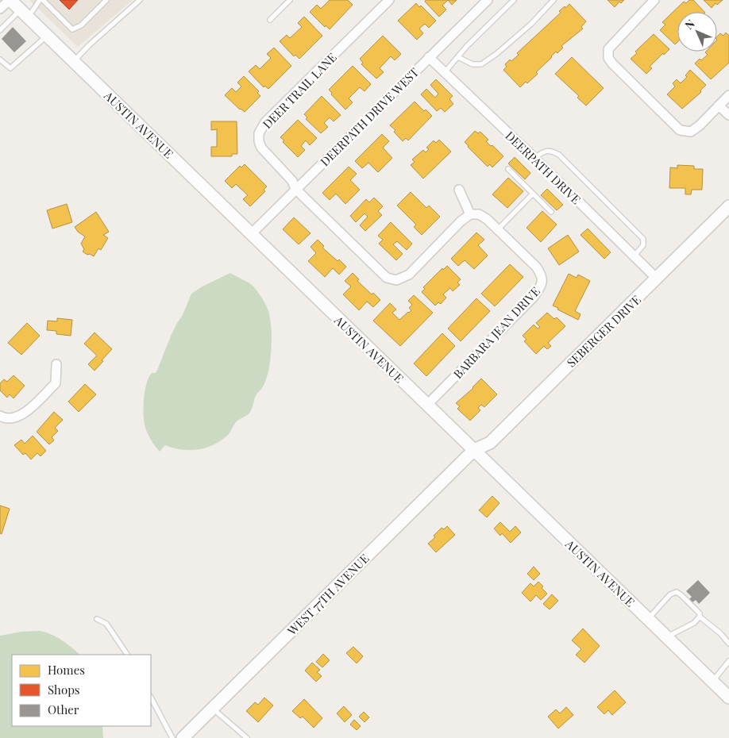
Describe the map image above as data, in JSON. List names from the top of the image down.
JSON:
{
  "streets": {
    "street": [
      "DEER TRAIL LANE",
      "DEERPATH DRIVE WEST",
      "AUSTIN AVENUE",
      "DEERPATH DRIVE",
      "SEBERGER DRIVE",
      "BARBARA JEAN DRIVE",
      "WEST 77TH AVENUE"
    ]
  },
  "crossings": [
    ["DEER TRAIL LANE", "DEERPATH DRIVE WEST"],
    ["DEERPATH DRIVE WEST", "AUSTIN AVENUE"],
    ["DEERPATH DRIVE WEST", "DEERPATH DRIVE"],
    ["AUSTIN AVENUE", "SEBERGER DRIVE"],
    ["AUSTIN AVENUE", "BARBARA JEAN DRIVE"],
    ["AUSTIN AVENUE", "WEST 77TH AVENUE"],
    ["DEERPATH DRIVE", "SEBERGER DRIVE"],
    ["SEBERGER DRIVE", "WEST 77TH AVENUE"]
  ],
  "legend": ["Homes", "Shops", "Other"],
  "north": "top left"
}
